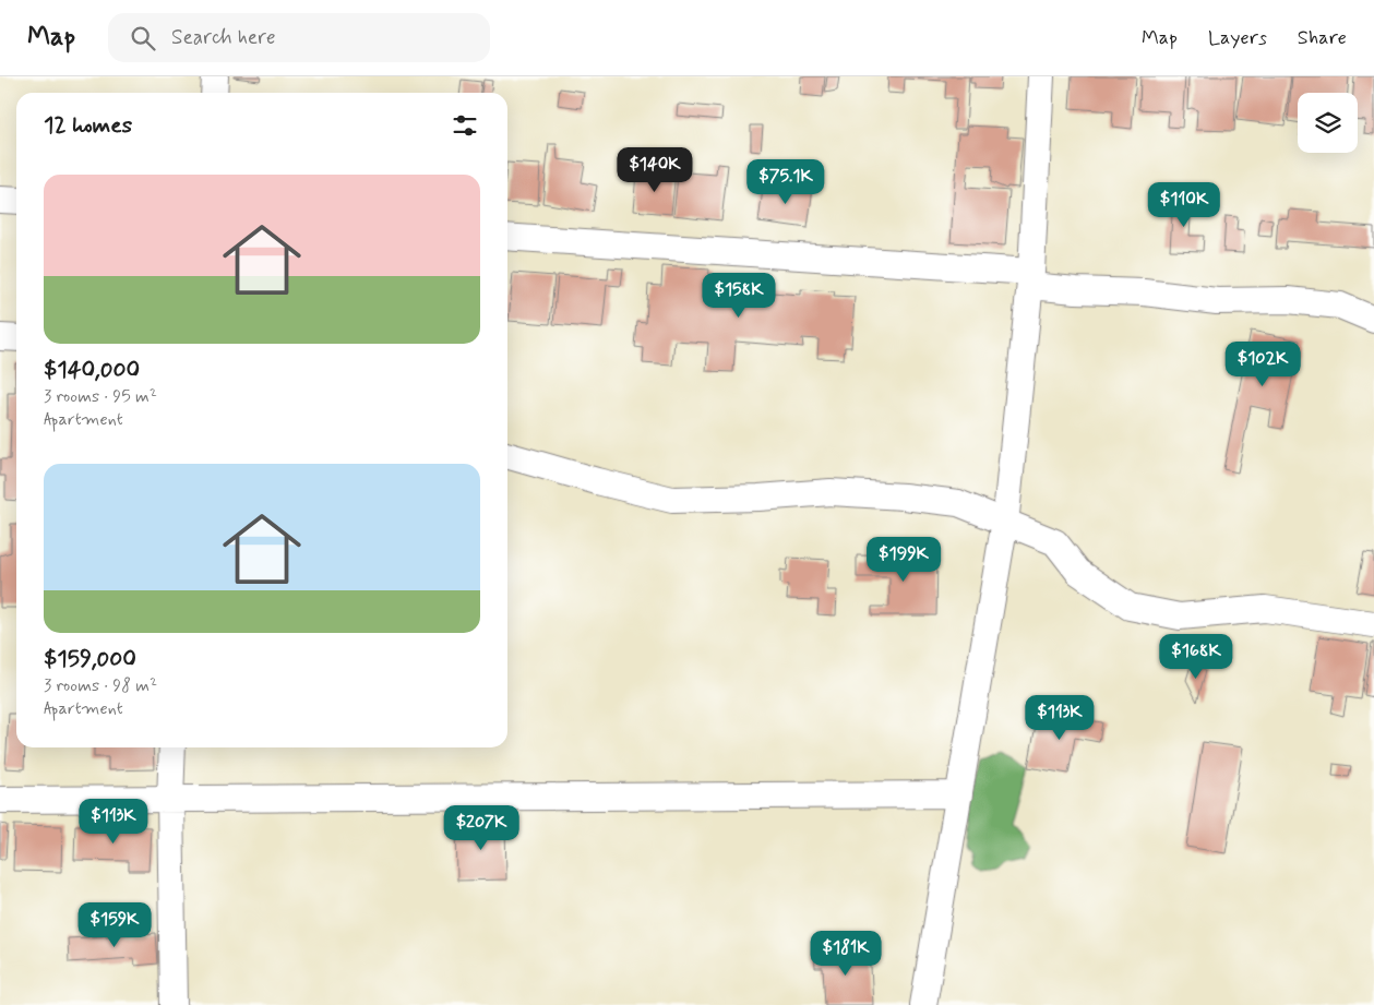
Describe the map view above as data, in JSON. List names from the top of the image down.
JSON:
{
  "page": {
    "header": "Map",
    "search": "Search here",
    "nav": ["Map", "Layers", "Share"],
    "heading": "12 homes",
    "price": [
      "$140K",
      "$75.1K",
      "$110K",
      "$158K",
      "$102K",
      "$199K",
      "$168K",
      "$113K",
      "$113K",
      "$207K",
      "$159K",
      "$181K"
    ],
    "list": [
      {
        "name": "$140,000",
        "note": "3 rooms · 95 m² · Apartment"
      },
      {
        "name": "$159,000",
        "note": "3 rooms · 98 m² · Apartment"
      }
    ]
  }
}
